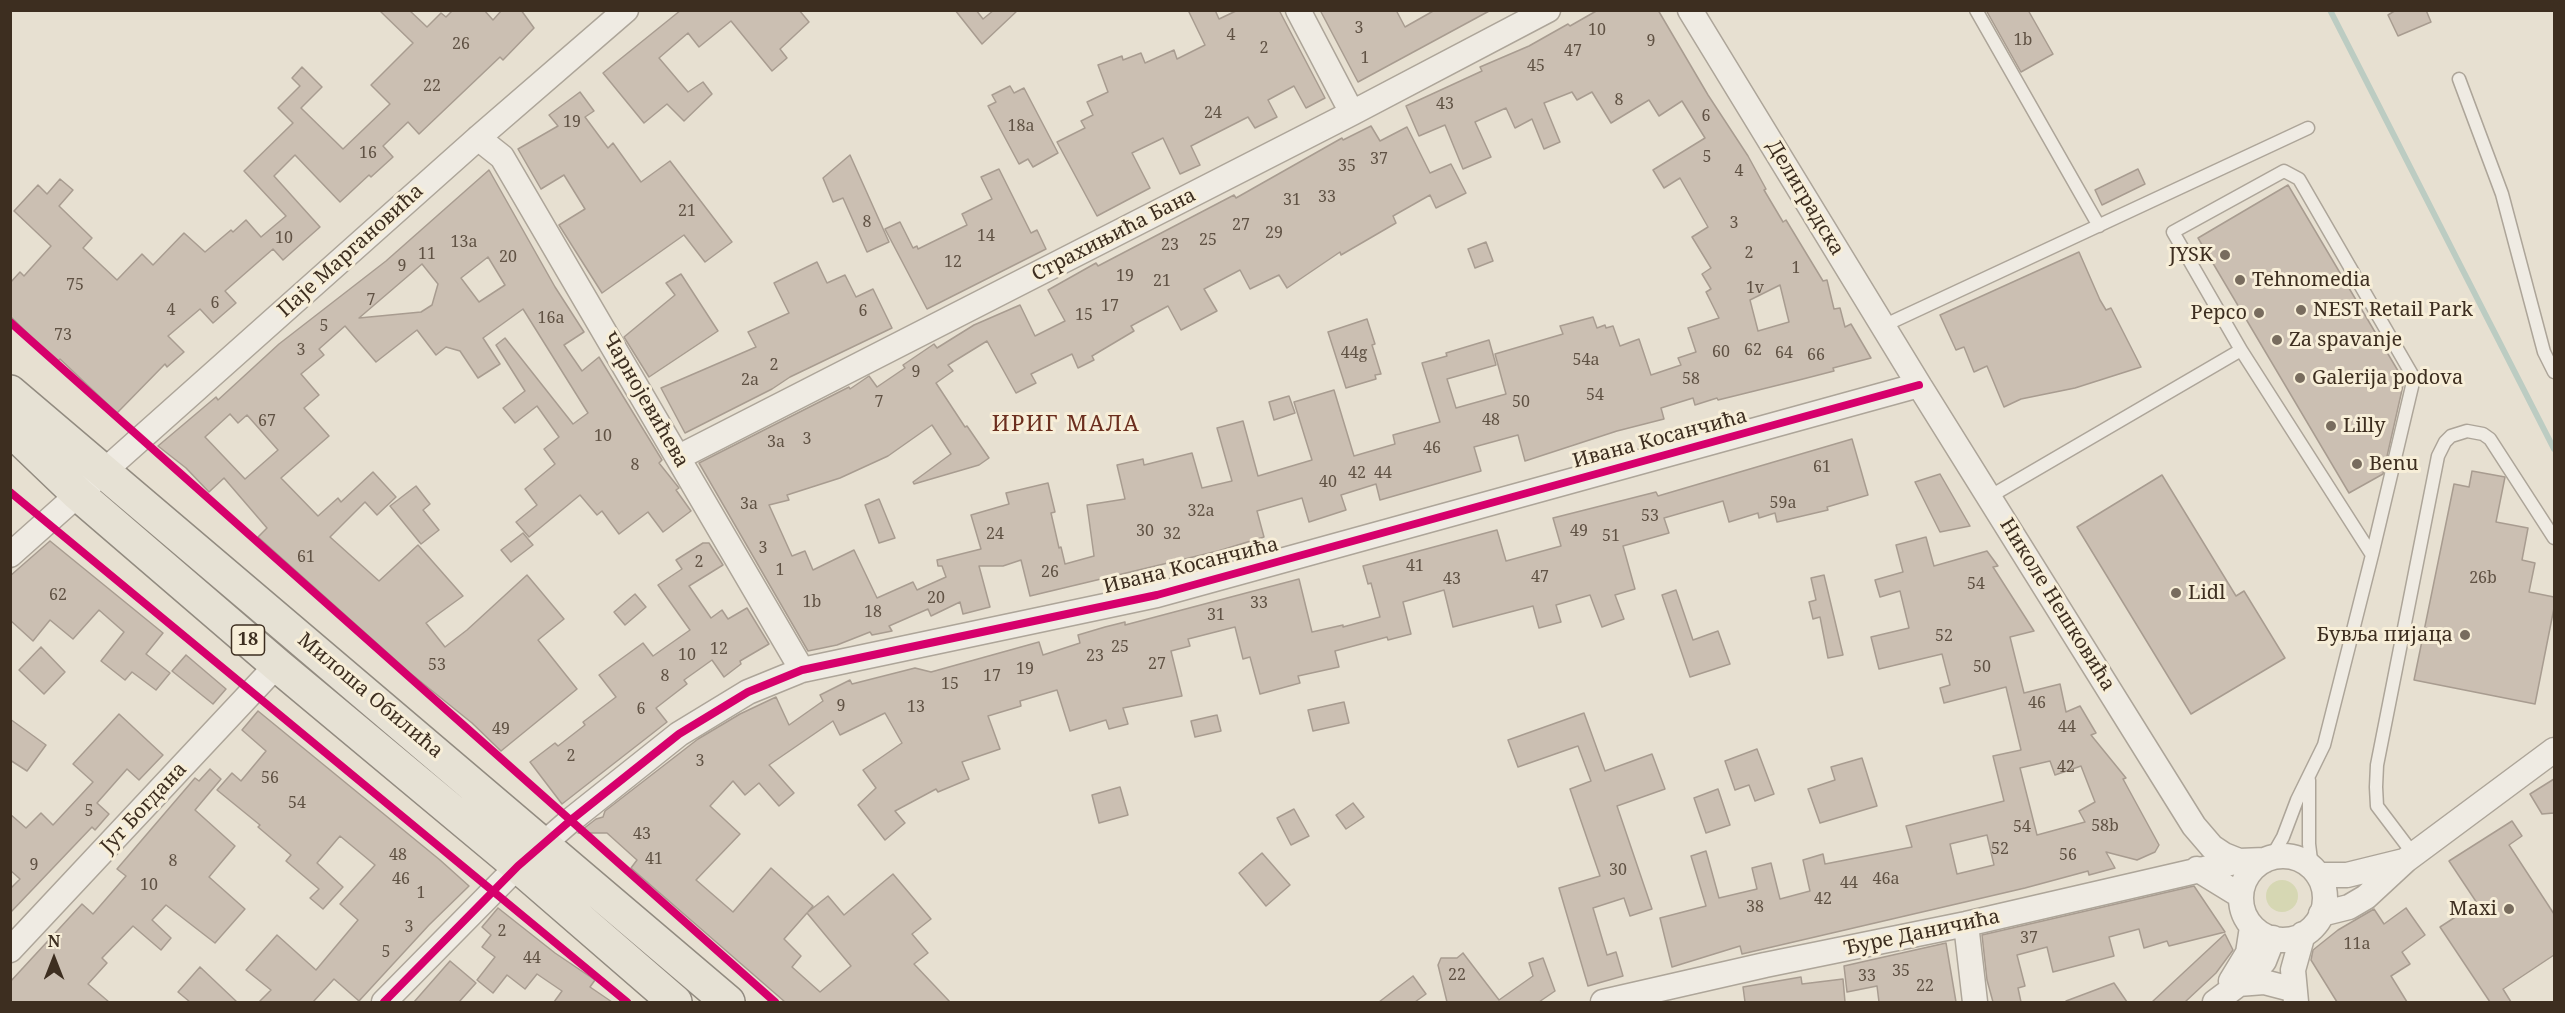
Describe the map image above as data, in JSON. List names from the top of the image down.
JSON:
{
  "streets": {
    "main road": ["18", "Милоша Обилића"],
    "street": [
      "Делиградска",
      "Страхињића Бана",
      "Паје Маргановића",
      "Чарнојевићева",
      "Ивана Косанчића",
      "Николе Нешковића",
      "Југ Богдана",
      "Ђуре Даничића"
    ]
  },
  "crossings": [
    ["Делиградска", "Ивана Косанчића"],
    ["Делиградска", "Николе Нешковића"],
    ["Страхињића Бана", "Чарнојевићева"],
    ["Паје Маргановића", "Чарнојевићева"],
    ["Паје Маргановића", "Милоша Обилића"],
    ["Чарнојевићева", "Ивана Косанчића"],
    ["Ивана Косанчића", "Николе Нешковића"],
    ["Ивана Косанчића", "Милоша Обилића"],
    ["Николе Нешковића", "Ђуре Даничића"],
    ["Милоша Обилића", "Југ Богдана"]
  ],
  "districts": ["ИРИГ МАЛА"],
  "places": [
    "JYSK",
    "Tehnomedia",
    "NEST Retail Park",
    "Pepco",
    "Za spavanje",
    "Galerija podova",
    "Lilly",
    "Benu",
    "Lidl",
    "Бувља пијаца",
    "Maxi"
  ],
  "house_numbers": [
    "3",
    "10",
    "4",
    "1b",
    "9",
    "26",
    "2",
    "47",
    "1",
    "45",
    "22",
    "8",
    "43",
    "24",
    "6",
    "19",
    "18a",
    "16",
    "5",
    "37",
    "35",
    "4",
    "33",
    "31",
    "21",
    "8",
    "3",
    "27",
    "29",
    "14",
    "10",
    "25",
    "13a",
    "23",
    "2",
    "11",
    "20",
    "12",
    "9",
    "1",
    "19",
    "21",
    "75",
    "1v",
    "7",
    "6",
    "17",
    "4",
    "6",
    "15",
    "16a",
    "5",
    "73",
    "3",
    "62",
    "60",
    "44g",
    "64",
    "66",
    "54a",
    "2",
    "9",
    "58",
    "2a",
    "54",
    "7",
    "50",
    "48",
    "67",
    "10",
    "3",
    "3a",
    "46",
    "8",
    "61",
    "42",
    "44",
    "40",
    "59a",
    "3a",
    "32a",
    "53",
    "30",
    "49",
    "24",
    "32",
    "51",
    "3",
    "61",
    "2",
    "41",
    "1",
    "26",
    "47",
    "26b",
    "43",
    "54",
    "62",
    "20",
    "1b",
    "33",
    "18",
    "31",
    "52",
    "25",
    "12",
    "10",
    "23",
    "27",
    "53",
    "50",
    "19",
    "8",
    "17",
    "15",
    "46",
    "9",
    "13",
    "6",
    "44",
    "49",
    "2",
    "3",
    "42",
    "56",
    "54",
    "5",
    "58b",
    "54",
    "43",
    "52",
    "48",
    "56",
    "41",
    "8",
    "9",
    "30",
    "46",
    "46a",
    "44",
    "10",
    "1",
    "42",
    "38",
    "3",
    "2",
    "37",
    "11a",
    "5",
    "44",
    "35",
    "22",
    "33",
    "22"
  ],
  "north": "top"
}
